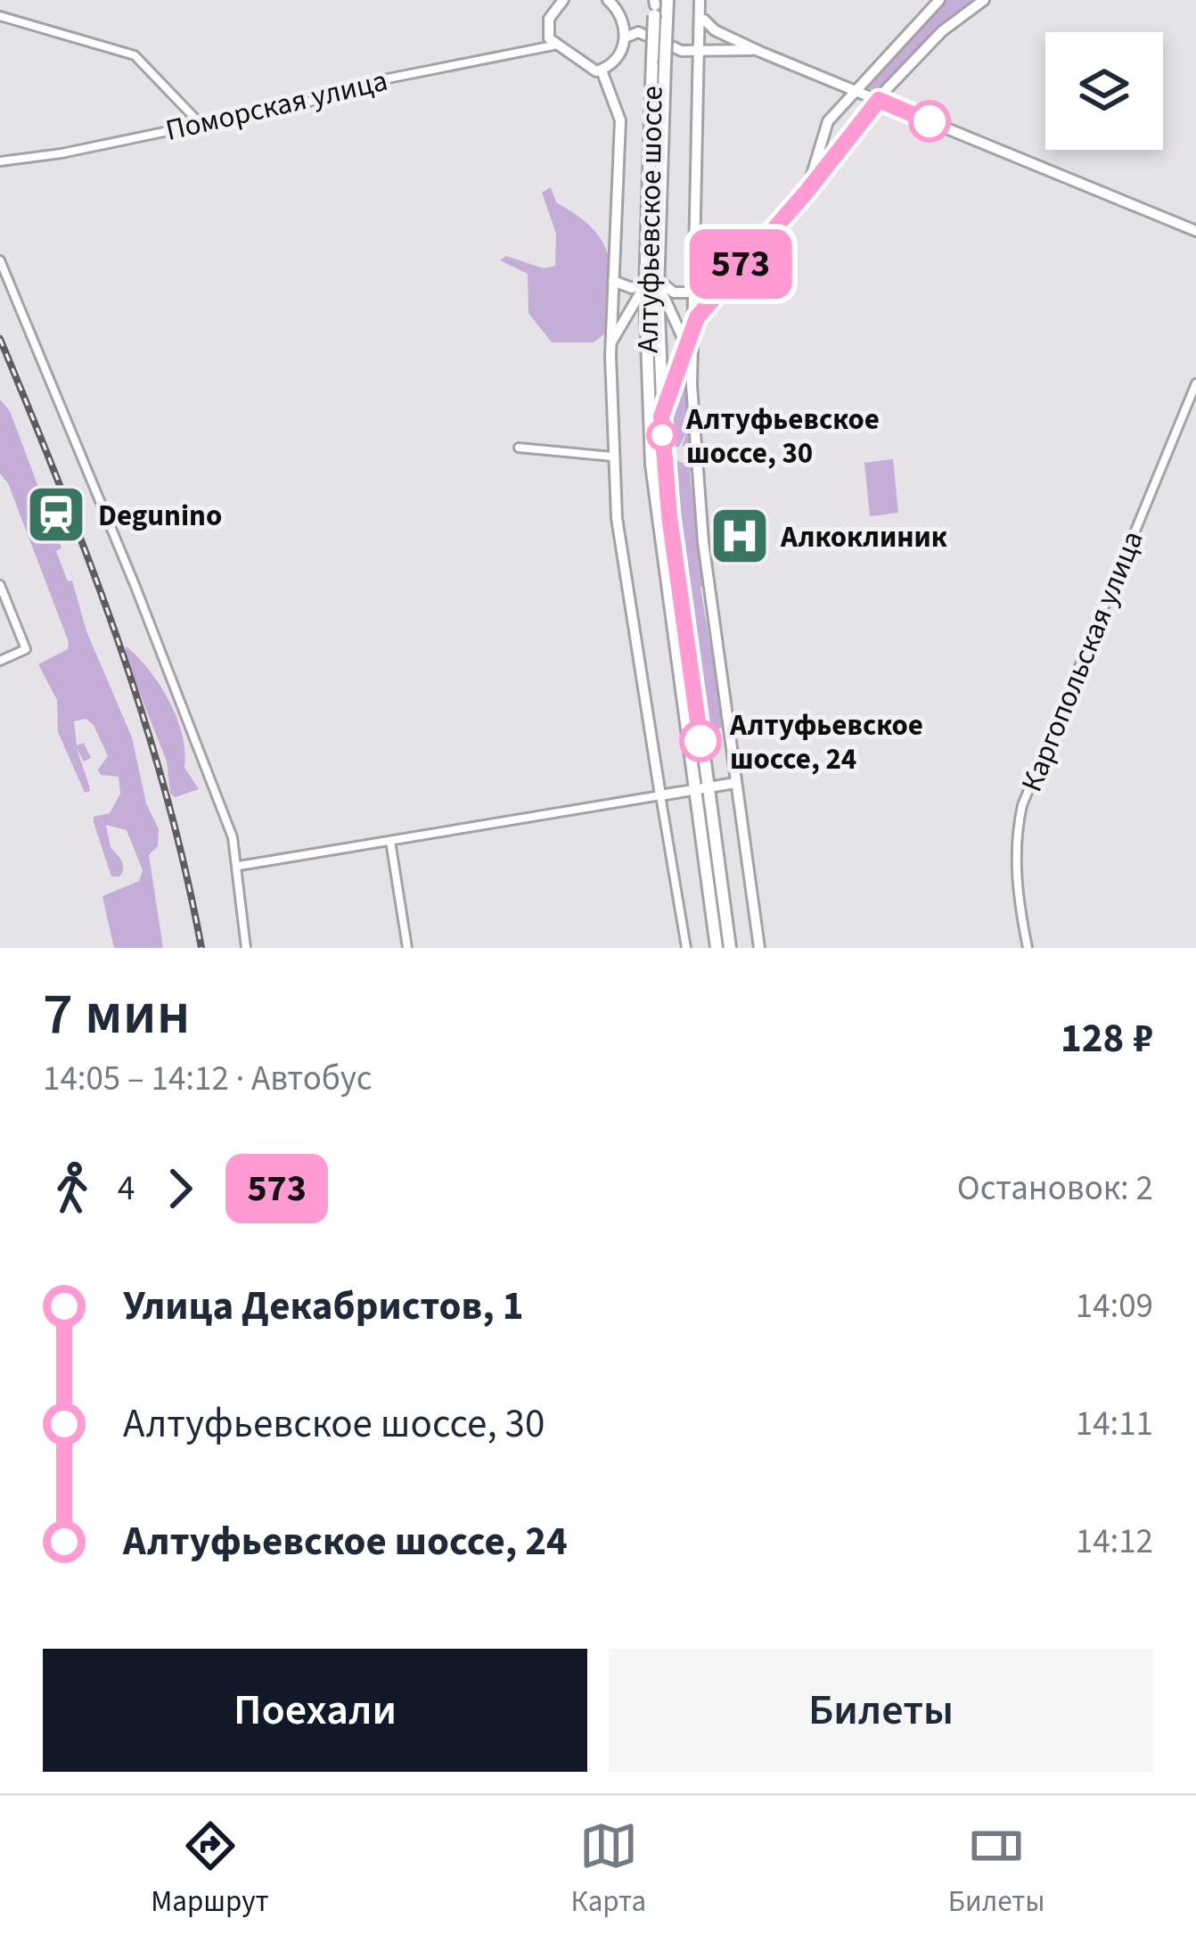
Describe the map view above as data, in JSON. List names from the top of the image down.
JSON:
{
  "streets": {
    "main road": ["Алтуфьевское шоссе"],
    "street": ["Поморская улица", "Каргопольская улица"]
  },
  "places": {
    "other": ["Алтуфьевское шоссе, 30", "Алтуфьевское шоссе, 24"],
    "station": ["Degunino"],
    "hospital": ["Алкоклиник"]
  },
  "lines": ["bus line 573"],
  "page": {
    "on_map": "573",
    "heading": ["7 мин", "14:05 – 14:12 · Автобус", "128 ₽"],
    "legs": ["4", "573", "Остановок: 2"],
    "list": [
      {
        "name": "Улица Декабристов, 1",
        "value": "14:09"
      },
      {
        "name": "Алтуфьевское шоссе, 30",
        "value": "14:11"
      },
      {
        "name": "Алтуфьевское шоссе, 24",
        "value": "14:12"
      }
    ],
    "buttons": ["Поехали", "Билеты"],
    "tabs": ["Маршрут", "Карта", "Билеты"]
  }
}
